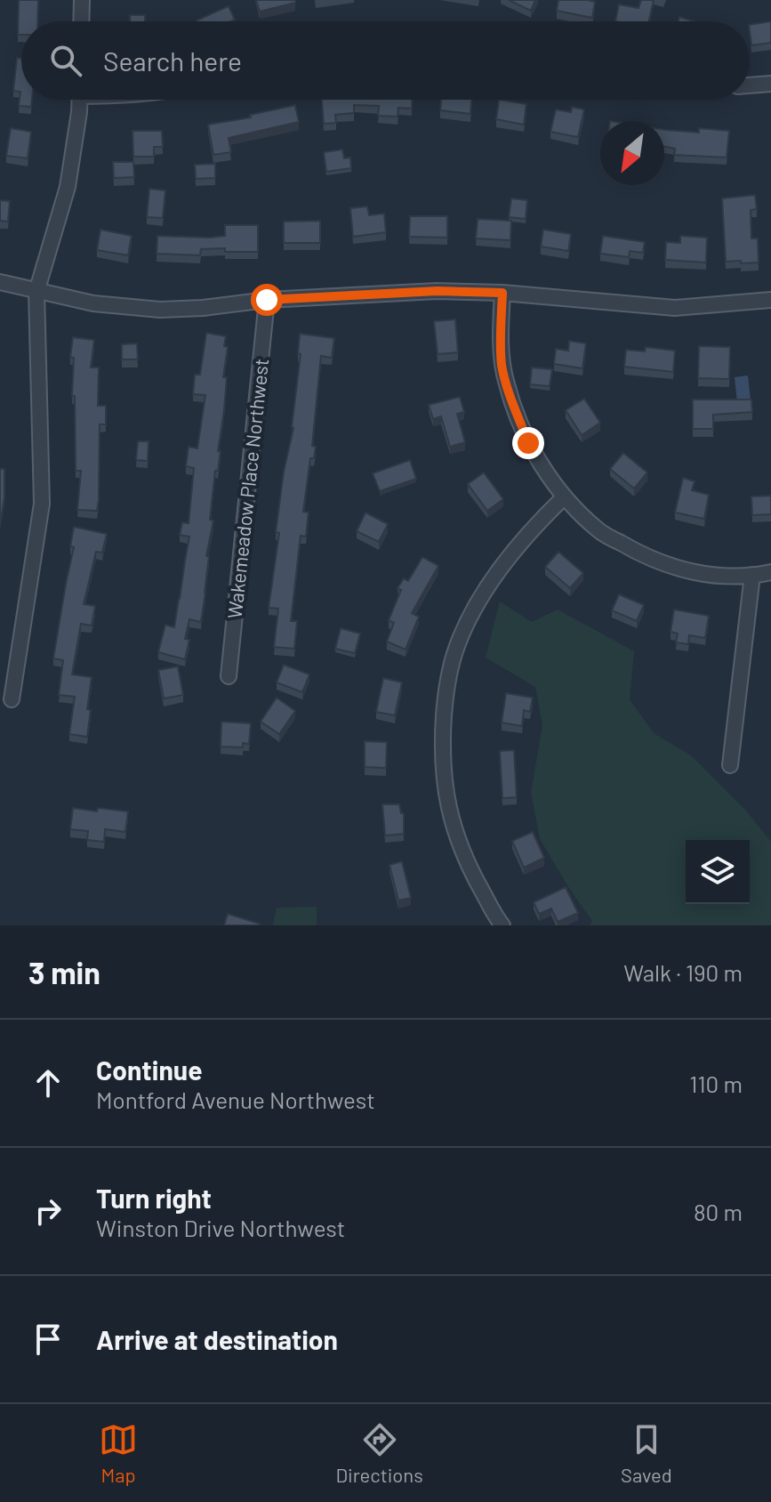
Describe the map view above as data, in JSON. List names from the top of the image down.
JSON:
{
  "streets": {
    "street": ["Wakemeadow Place Northwest"]
  },
  "north": "bottom left",
  "page": {
    "search": "Search here",
    "heading": ["3 min", "Walk · 190 m"],
    "list": [
      ["Continue", "Montford Avenue Northwest", "110 m"],
      ["Turn right", "Winston Drive Northwest", "80 m"],
      "Arrive at destination"
    ],
    "nav": ["Map", "Directions", "Saved"]
  }
}
